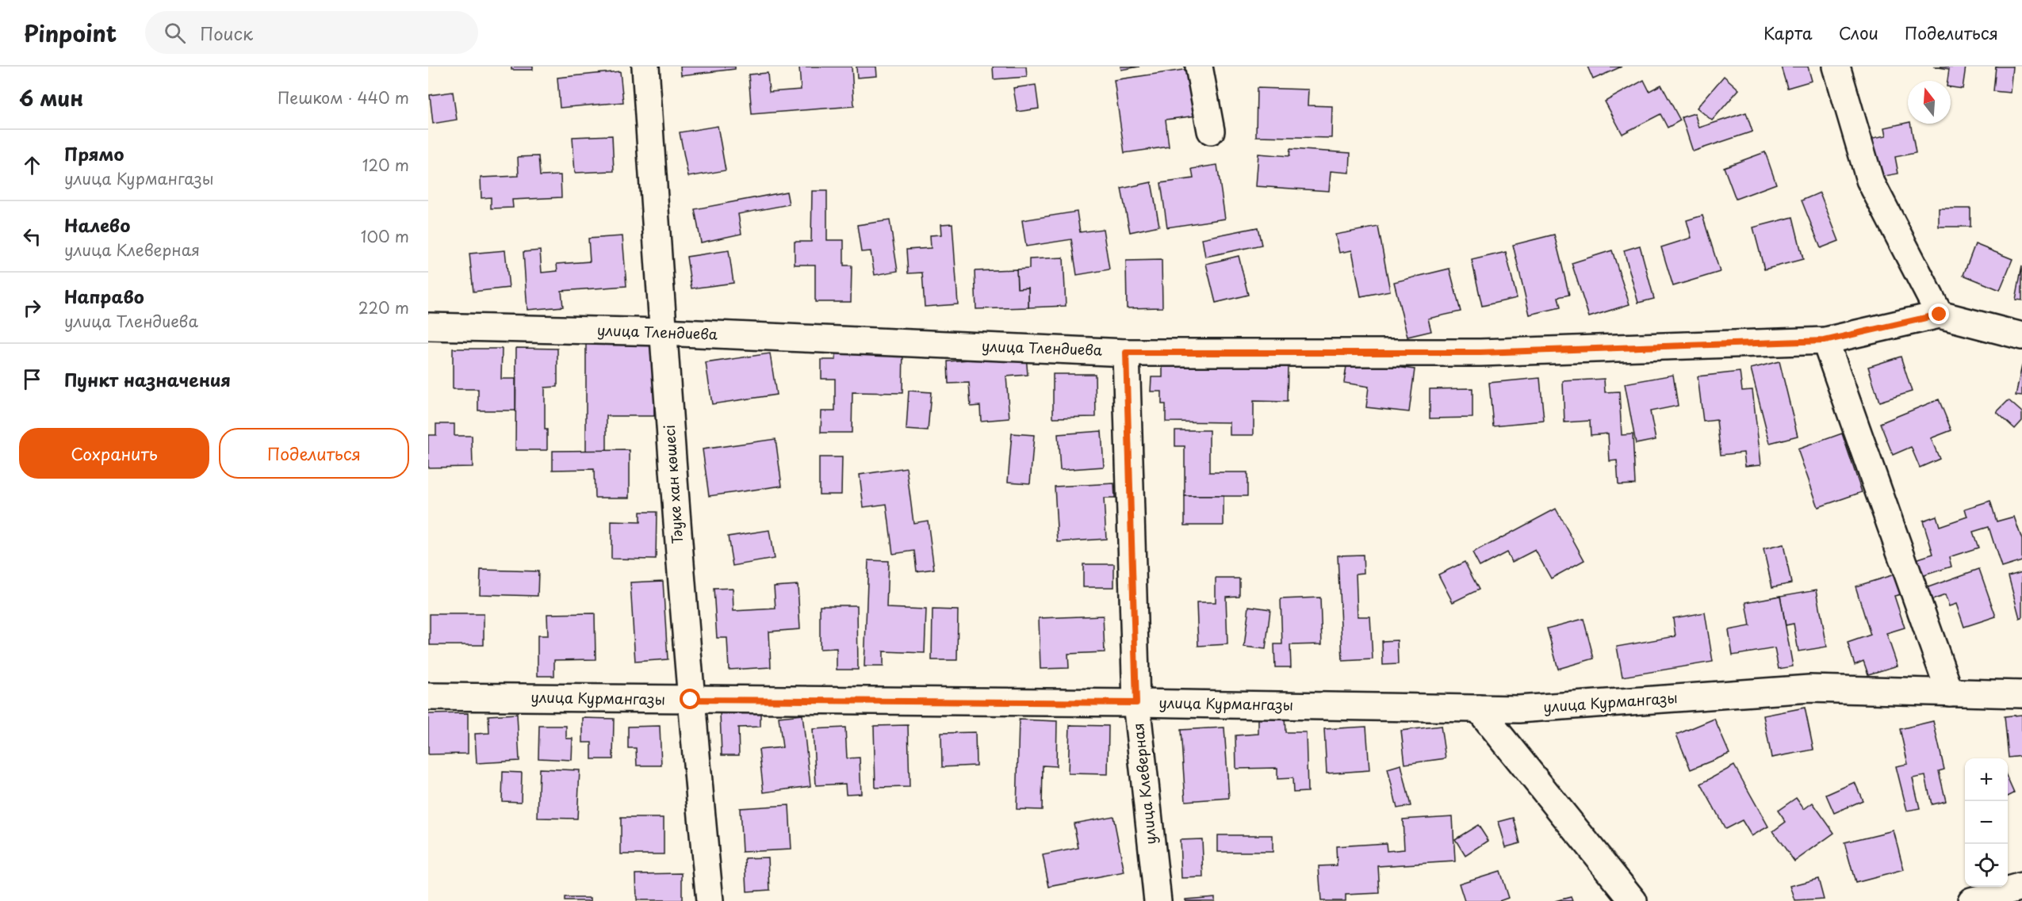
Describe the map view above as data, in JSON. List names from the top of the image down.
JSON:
{
  "streets": {
    "street": [
      "улица Тлендиева",
      "Тәуке хан көшесі",
      "улица Курмангазы",
      "улица Клеверная"
    ]
  },
  "crossings": [
    ["улица Тлендиева", "Тәуке хан көшесі"],
    ["улица Тлендиева", "улица Клеверная"],
    ["Тәуке хан көшесі", "улица Курмангазы"],
    ["улица Курмангазы", "улица Клеверная"]
  ],
  "north": "top",
  "page": {
    "header": "Pinpoint",
    "search": "Поиск",
    "nav": ["Карта", "Слои", "Поделиться"],
    "heading": ["6 мин", "Пешком · 440 m"],
    "list": [
      ["Прямо", "улица Курмангазы", "120 m"],
      ["Налево", "улица Клеверная", "100 m"],
      ["Направо", "улица Тлендиева", "220 m"],
      "Пункт назначения"
    ],
    "buttons": ["Сохранить", "Поделиться"],
    "map_buttons": ["+", "−"]
  }
}
